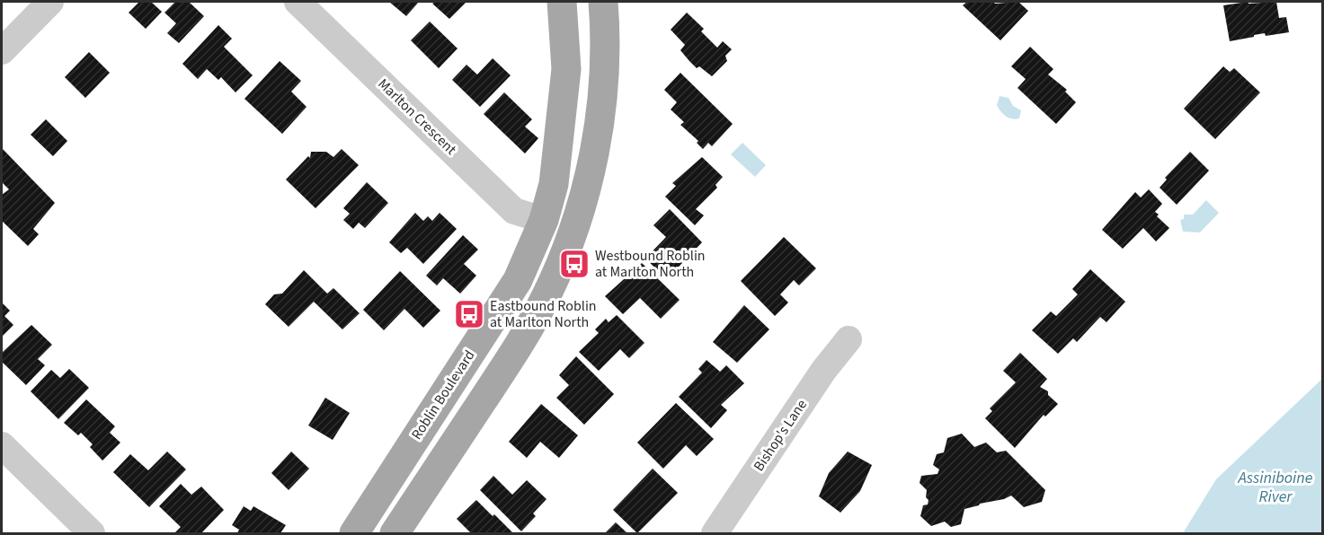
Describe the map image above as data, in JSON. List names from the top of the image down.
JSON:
{
  "streets": {
    "main road": ["Roblin Boulevard"],
    "street": ["Marlton Crescent", "Bishop's Lane"]
  },
  "crossings": [
    ["Marlton Crescent", "Roblin Boulevard"]
  ],
  "water": ["Assiniboine River"],
  "places": {
    "bus stop": ["Westbound Roblin at Marlton North", "Eastbound Roblin at Marlton North"]
  }
}
